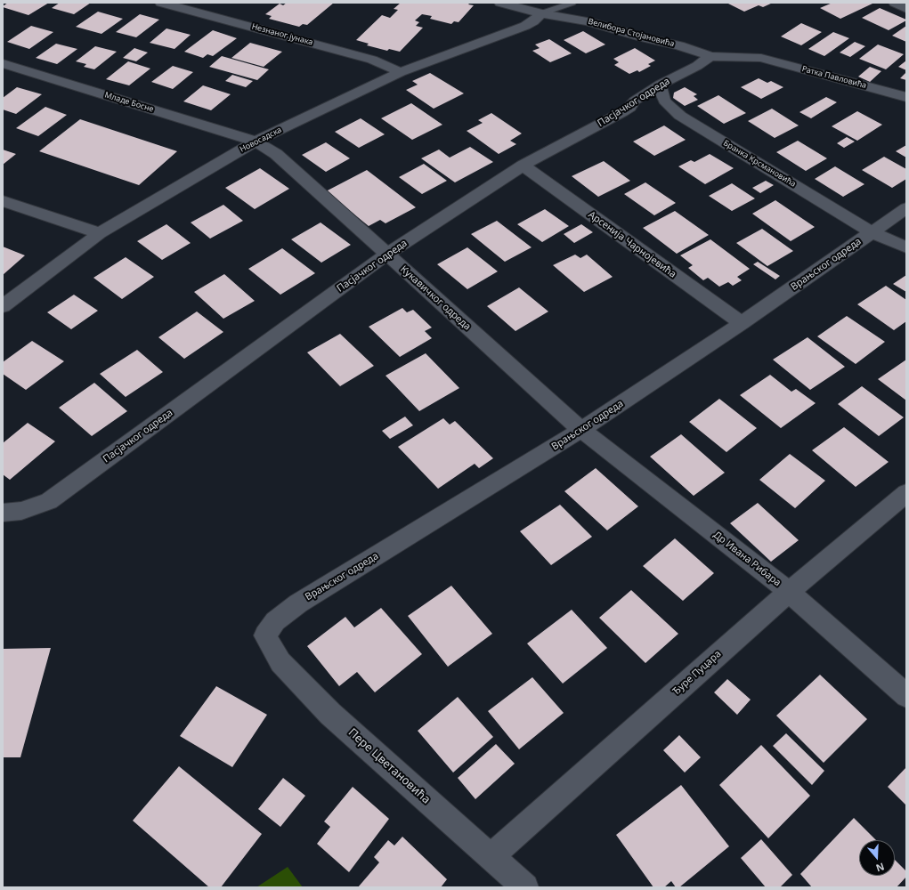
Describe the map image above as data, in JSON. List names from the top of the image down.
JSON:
{
  "streets": {
    "street": [
      "Велибора Стојановића",
      "Незнаног јунака",
      "Ратка Павловића",
      "Младе Босне",
      "Пасјачког одреда",
      "Новосадска",
      "Бранка Крсмановића",
      "Арсенија Чарнојевића",
      "Врањског одреда",
      "Кукавичког одреда",
      "Др Ивана Рибара",
      "Ђуре Пуцара",
      "Пере Цветановића"
    ]
  },
  "crossings": [
    ["Велибора Стојановића", "Ратка Павловића"],
    ["Велибора Стојановића", "Пасјачког одреда"],
    ["Велибора Стојановића", "Новосадска"],
    ["Незнаног јунака", "Новосадска"],
    ["Младе Босне", "Новосадска"],
    ["Младе Босне", "Кукавичког одреда"],
    ["Пасјачког одреда", "Бранка Крсмановића"],
    ["Пасјачког одреда", "Арсенија Чарнојевића"],
    ["Пасјачког одреда", "Кукавичког одреда"],
    ["Новосадска", "Кукавичког одреда"],
    ["Бранка Крсмановића", "Врањског одреда"],
    ["Арсенија Чарнојевића", "Врањског одреда"],
    ["Врањског одреда", "Кукавичког одреда"],
    ["Врањског одреда", "Др Ивана Рибара"],
    ["Врањског одреда", "Пере Цветановића"],
    ["Кукавичког одреда", "Др Ивана Рибара"],
    ["Др Ивана Рибара", "Ђуре Пуцара"],
    ["Ђуре Пуцара", "Пере Цветановића"]
  ],
  "north": "bottom"
}
